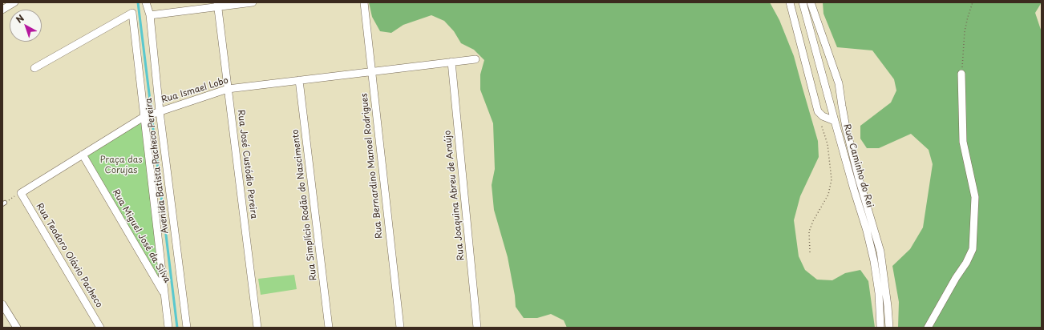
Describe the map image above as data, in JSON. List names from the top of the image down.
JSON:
{
  "streets": {
    "street": [
      "Rua Ismael Lobo",
      "Rua José Custódio Pereira",
      "Avenida Batista Pacheco Pereira",
      "Rua Bernardino Manoel Rodrigues",
      "Rua Caminho do Rei",
      "Rua Joaquina Abreu de Araújo",
      "Rua Simplício Rodão do Nascimento",
      "Rua Miguel José da Silva",
      "Rua Teodoro Olávio Pacheco"
    ]
  },
  "crossings": [
    ["Rua Ismael Lobo", "Rua José Custódio Pereira"],
    ["Rua Ismael Lobo", "Avenida Batista Pacheco Pereira"],
    ["Rua Ismael Lobo", "Rua Bernardino Manoel Rodrigues"],
    ["Rua Ismael Lobo", "Rua Joaquina Abreu de Araújo"],
    ["Rua Ismael Lobo", "Rua Simplício Rodão do Nascimento"],
    ["Rua Ismael Lobo", "Rua Miguel José da Silva"],
    ["Rua Ismael Lobo", "Rua Teodoro Olávio Pacheco"],
    ["Avenida Batista Pacheco Pereira", "Rua Miguel José da Silva"]
  ],
  "parks": ["Praça das Corujas"],
  "north": "top left"
}
